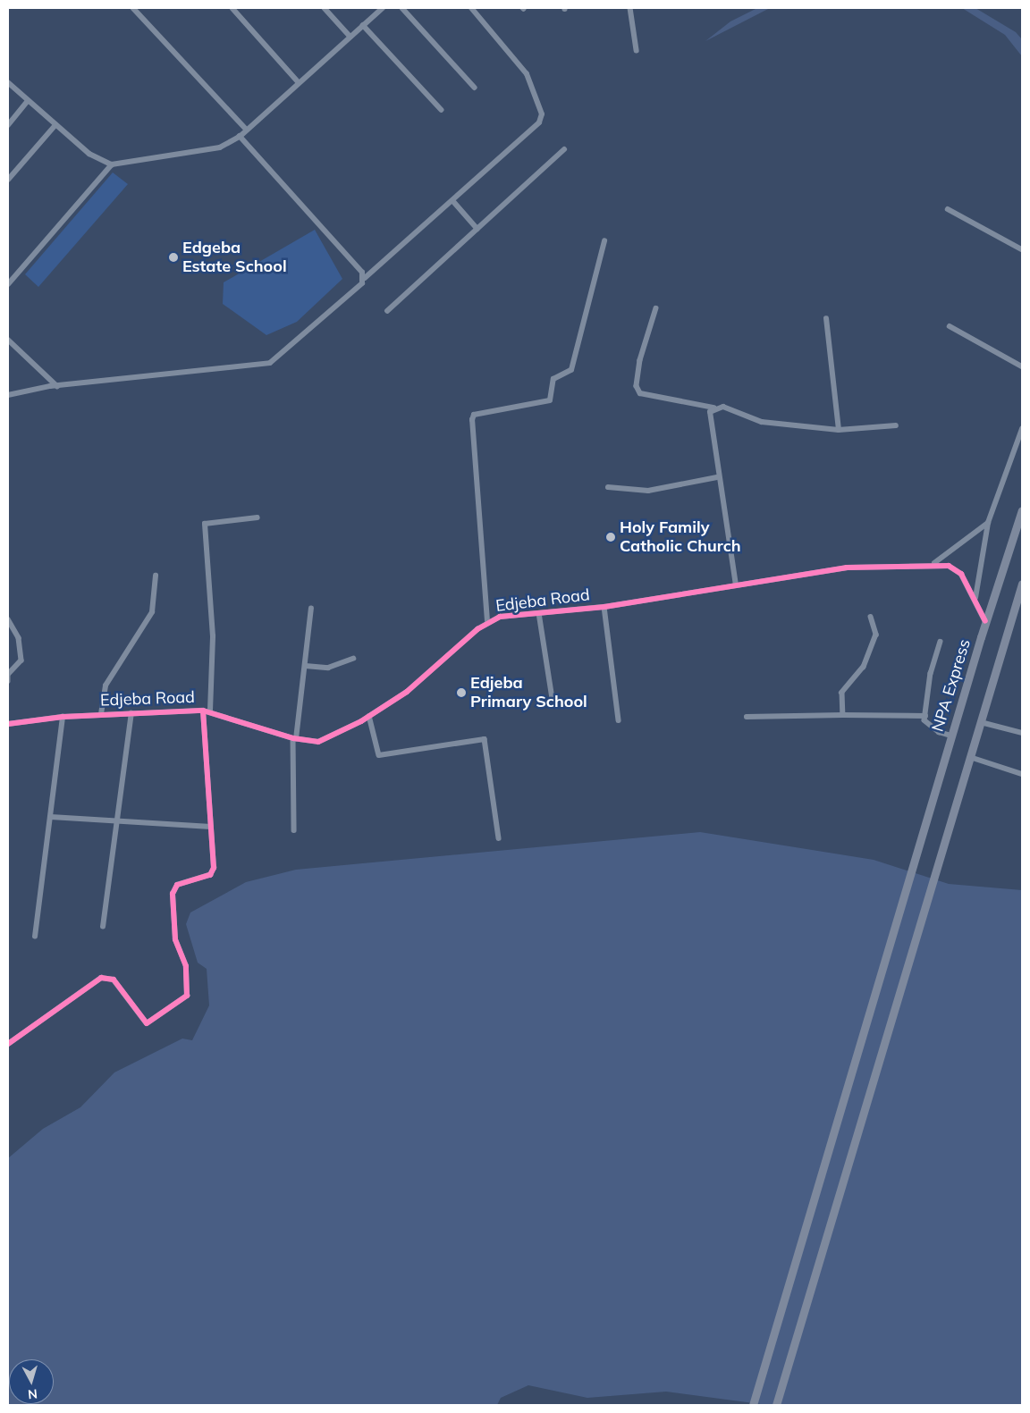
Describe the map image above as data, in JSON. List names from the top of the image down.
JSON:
{
  "streets": {
    "main road": ["NPA Express"],
    "street": ["Edjeba Road"]
  },
  "crossings": [
    ["Edjeba Road", "NPA Express"]
  ],
  "places": ["Edgeba Estate School", "Holy Family Catholic Church", "Edjeba Primary School"],
  "north": "bottom"
}
